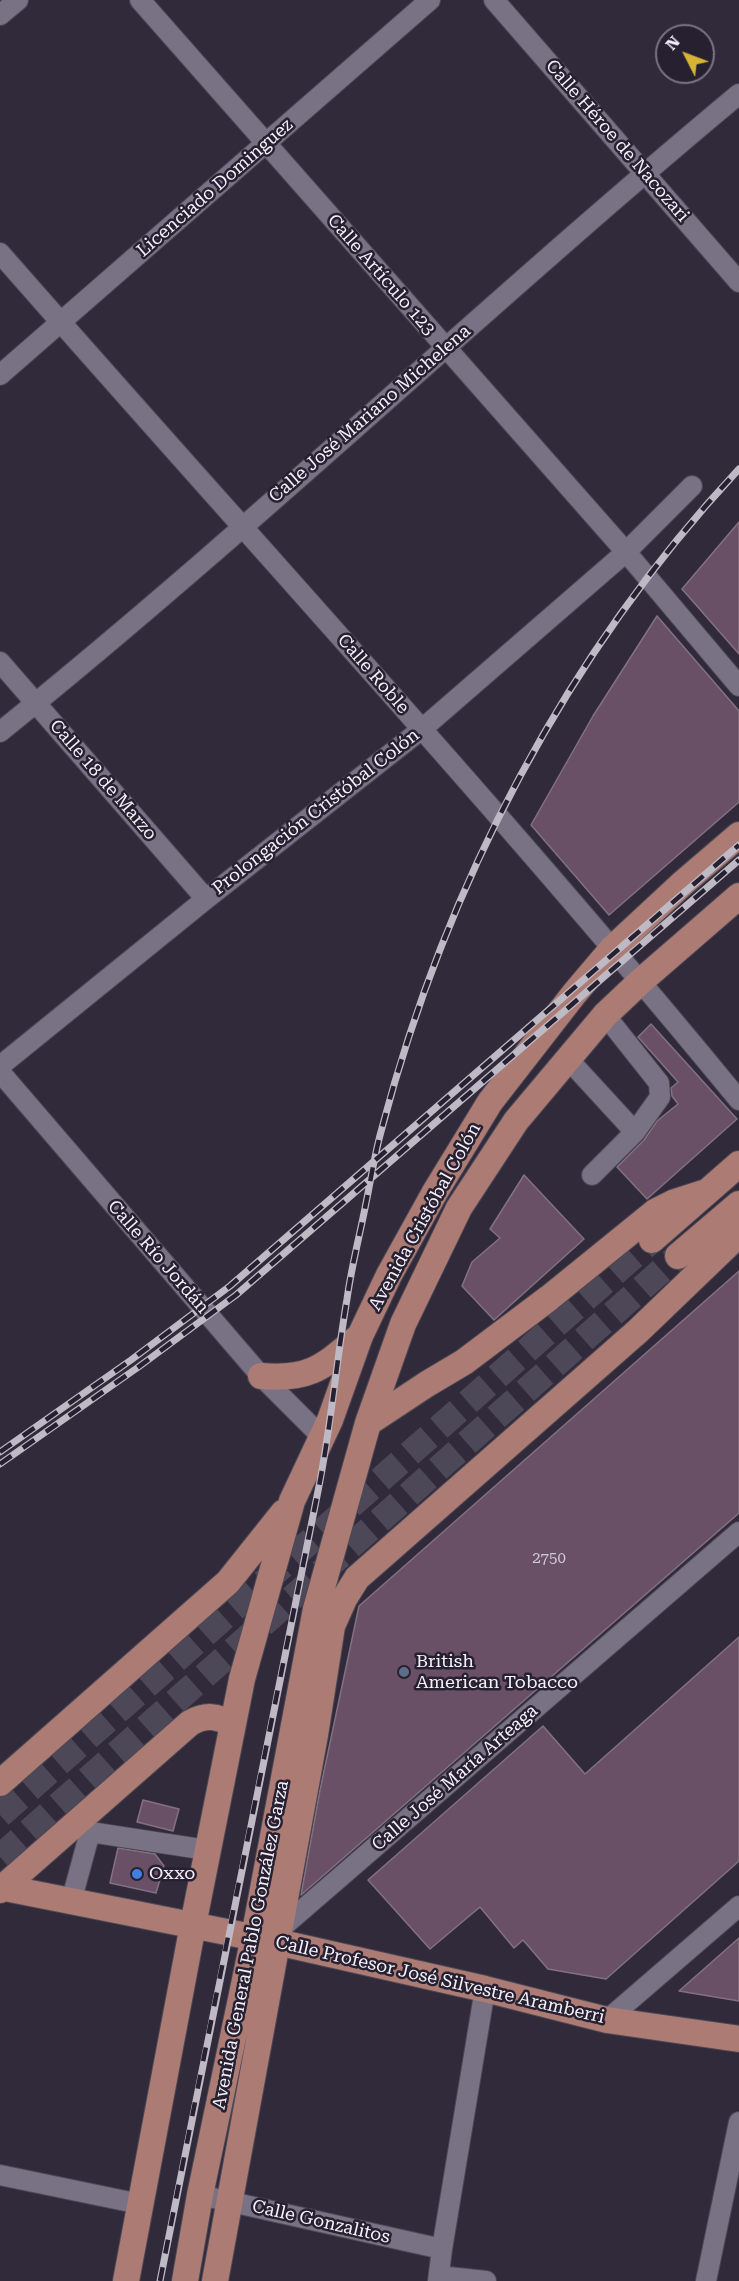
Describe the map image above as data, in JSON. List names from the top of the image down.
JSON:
{
  "streets": {
    "main road": ["Avenida Cristóbal Colón", "Avenida General Pablo González Garza", "Calle Profesor José Silvestre Aramberri"],
    "street": [
      "Calle Héroe de Nacozari",
      "Licenciado Dominguez",
      "Calle Artículo 123",
      "Calle José Mariano Michelena",
      "Calle Roble",
      "Calle 18 de Marzo",
      "Prolongación Cristóbal Colón",
      "Calle Río Jordán",
      "Calle José María Arteaga",
      "Calle Gonzalitos"
    ]
  },
  "crossings": [
    ["Calle Héroe de Nacozari", "Calle José Mariano Michelena"],
    ["Licenciado Dominguez", "Calle Artículo 123"],
    ["Licenciado Dominguez", "Calle Roble"],
    ["Calle Artículo 123", "Calle José Mariano Michelena"],
    ["Calle Artículo 123", "Prolongación Cristóbal Colón"],
    ["Calle José Mariano Michelena", "Calle Roble"],
    ["Calle José Mariano Michelena", "Calle 18 de Marzo"],
    ["Calle Roble", "Prolongación Cristóbal Colón"],
    ["Calle Roble", "Avenida Cristóbal Colón"],
    ["Calle 18 de Marzo", "Prolongación Cristóbal Colón"],
    ["Avenida Cristóbal Colón", "Calle Río Jordán"],
    ["Avenida Cristóbal Colón", "Avenida General Pablo González Garza"],
    ["Calle José María Arteaga", "Avenida General Pablo González Garza"],
    ["Calle José María Arteaga", "Calle Profesor José Silvestre Aramberri"],
    ["Avenida General Pablo González Garza", "Calle Profesor José Silvestre Aramberri"],
    ["Avenida General Pablo González Garza", "Calle Gonzalitos"]
  ],
  "places": ["British American Tobacco", "Oxxo"],
  "house_numbers": ["2750"],
  "north": "top left"
}
